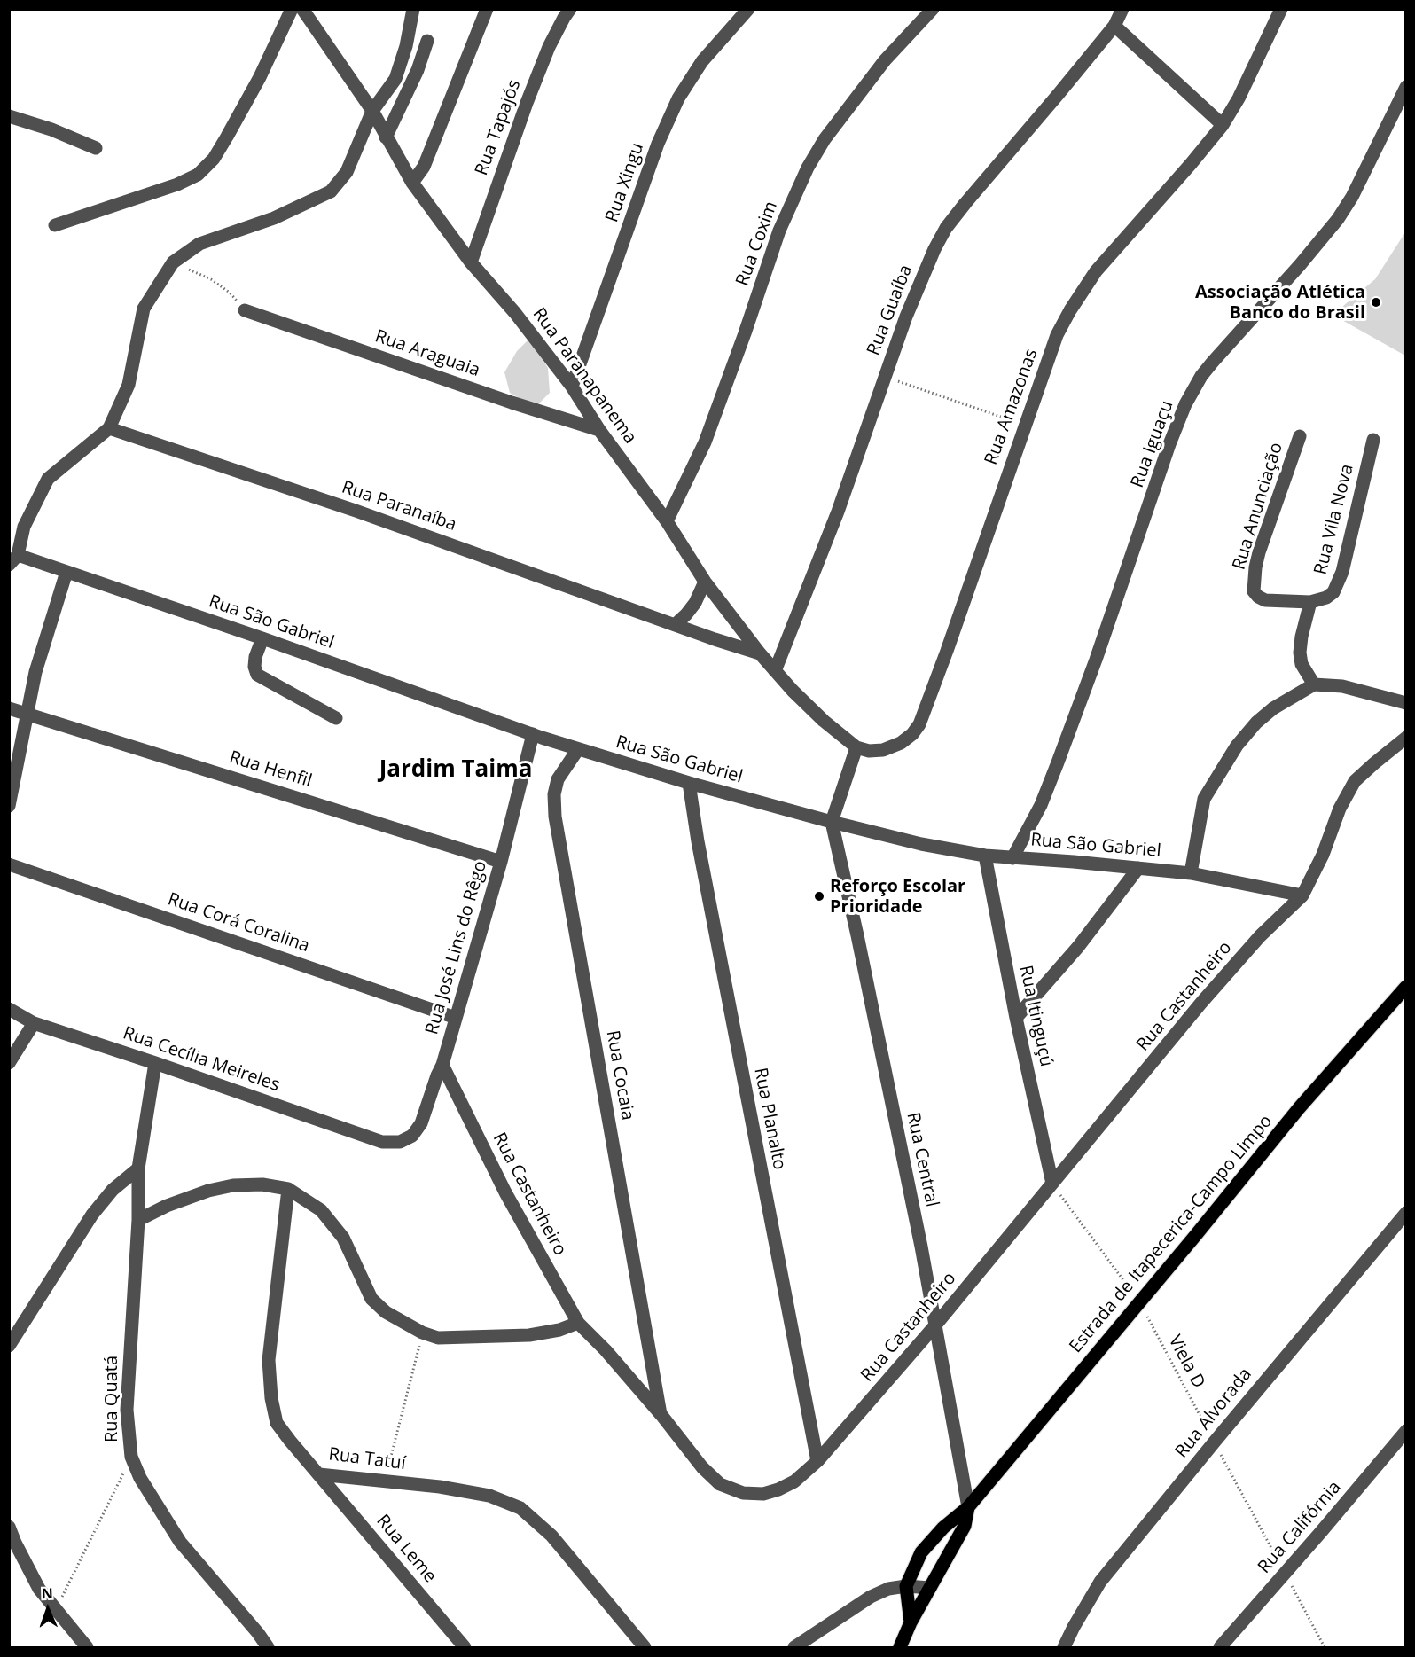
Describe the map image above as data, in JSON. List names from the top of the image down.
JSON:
{
  "streets": {
    "main road": ["Estrada de Itapecerica-Campo Limpo"],
    "street": [
      "Rua Tapajós",
      "Rua Xingu",
      "Rua Coxim",
      "Rua Guaíba",
      "Rua Araguaia",
      "Rua Paranapanema",
      "Rua Amazonas",
      "Rua Iguaçu",
      "Rua Paranaíba",
      "Rua Anunciação",
      "Rua Vila Nova",
      "Rua São Gabriel",
      "Rua Henfil",
      "Rua Corá Coralina",
      "Rua José Lins do Rêgo",
      "Rua Castanheiro",
      "Rua Itinguçú",
      "Rua Cecília Meireles",
      "Rua Cocaia",
      "Rua Planalto",
      "Rua Central",
      "Rua Quatá",
      "Rua Alvorada",
      "Rua Tatuí",
      "Rua Califórnia",
      "Rua Leme"
    ],
    "path": ["Viela D"]
  },
  "crossings": [
    ["Rua Tapajós", "Rua Paranapanema"],
    ["Rua Xingu", "Rua Paranapanema"],
    ["Rua Coxim", "Rua Paranapanema"],
    ["Rua Guaíba", "Rua Paranapanema"],
    ["Rua Araguaia", "Rua Paranapanema"],
    ["Rua Paranapanema", "Rua Amazonas"],
    ["Rua Paranapanema", "Rua Paranaíba"],
    ["Rua Iguaçu", "Rua São Gabriel"],
    ["Rua Anunciação", "Rua Vila Nova"],
    ["Rua São Gabriel", "Rua José Lins do Rêgo"],
    ["Rua São Gabriel", "Rua Castanheiro"],
    ["Rua São Gabriel", "Rua Itinguçú"],
    ["Rua São Gabriel", "Rua Cocaia"],
    ["Rua São Gabriel", "Rua Planalto"],
    ["Rua São Gabriel", "Rua Central"],
    ["Rua Henfil", "Rua José Lins do Rêgo"],
    ["Rua Corá Coralina", "Rua José Lins do Rêgo"],
    ["Rua José Lins do Rêgo", "Rua Castanheiro"],
    ["Rua José Lins do Rêgo", "Rua Cecília Meireles"],
    ["Rua Castanheiro", "Rua Itinguçú"],
    ["Rua Castanheiro", "Rua Cocaia"],
    ["Rua Castanheiro", "Rua Planalto"],
    ["Rua Castanheiro", "Rua Central"],
    ["Rua Castanheiro", "Viela D"],
    ["Rua Itinguçú", "Viela D"],
    ["Rua Cecília Meireles", "Rua Quatá"],
    ["Rua Central", "Estrada de Itapecerica-Campo Limpo"],
    ["Estrada de Itapecerica-Campo Limpo", "Viela D"],
    ["Viela D", "Rua Alvorada"],
    ["Viela D", "Rua Califórnia"],
    ["Rua Tatuí", "Rua Leme"]
  ],
  "districts": ["Jardim Taima"],
  "places": ["Associação Atlética Banco do Brasil", "Reforço Escolar Prioridade"],
  "north": "top"
}
